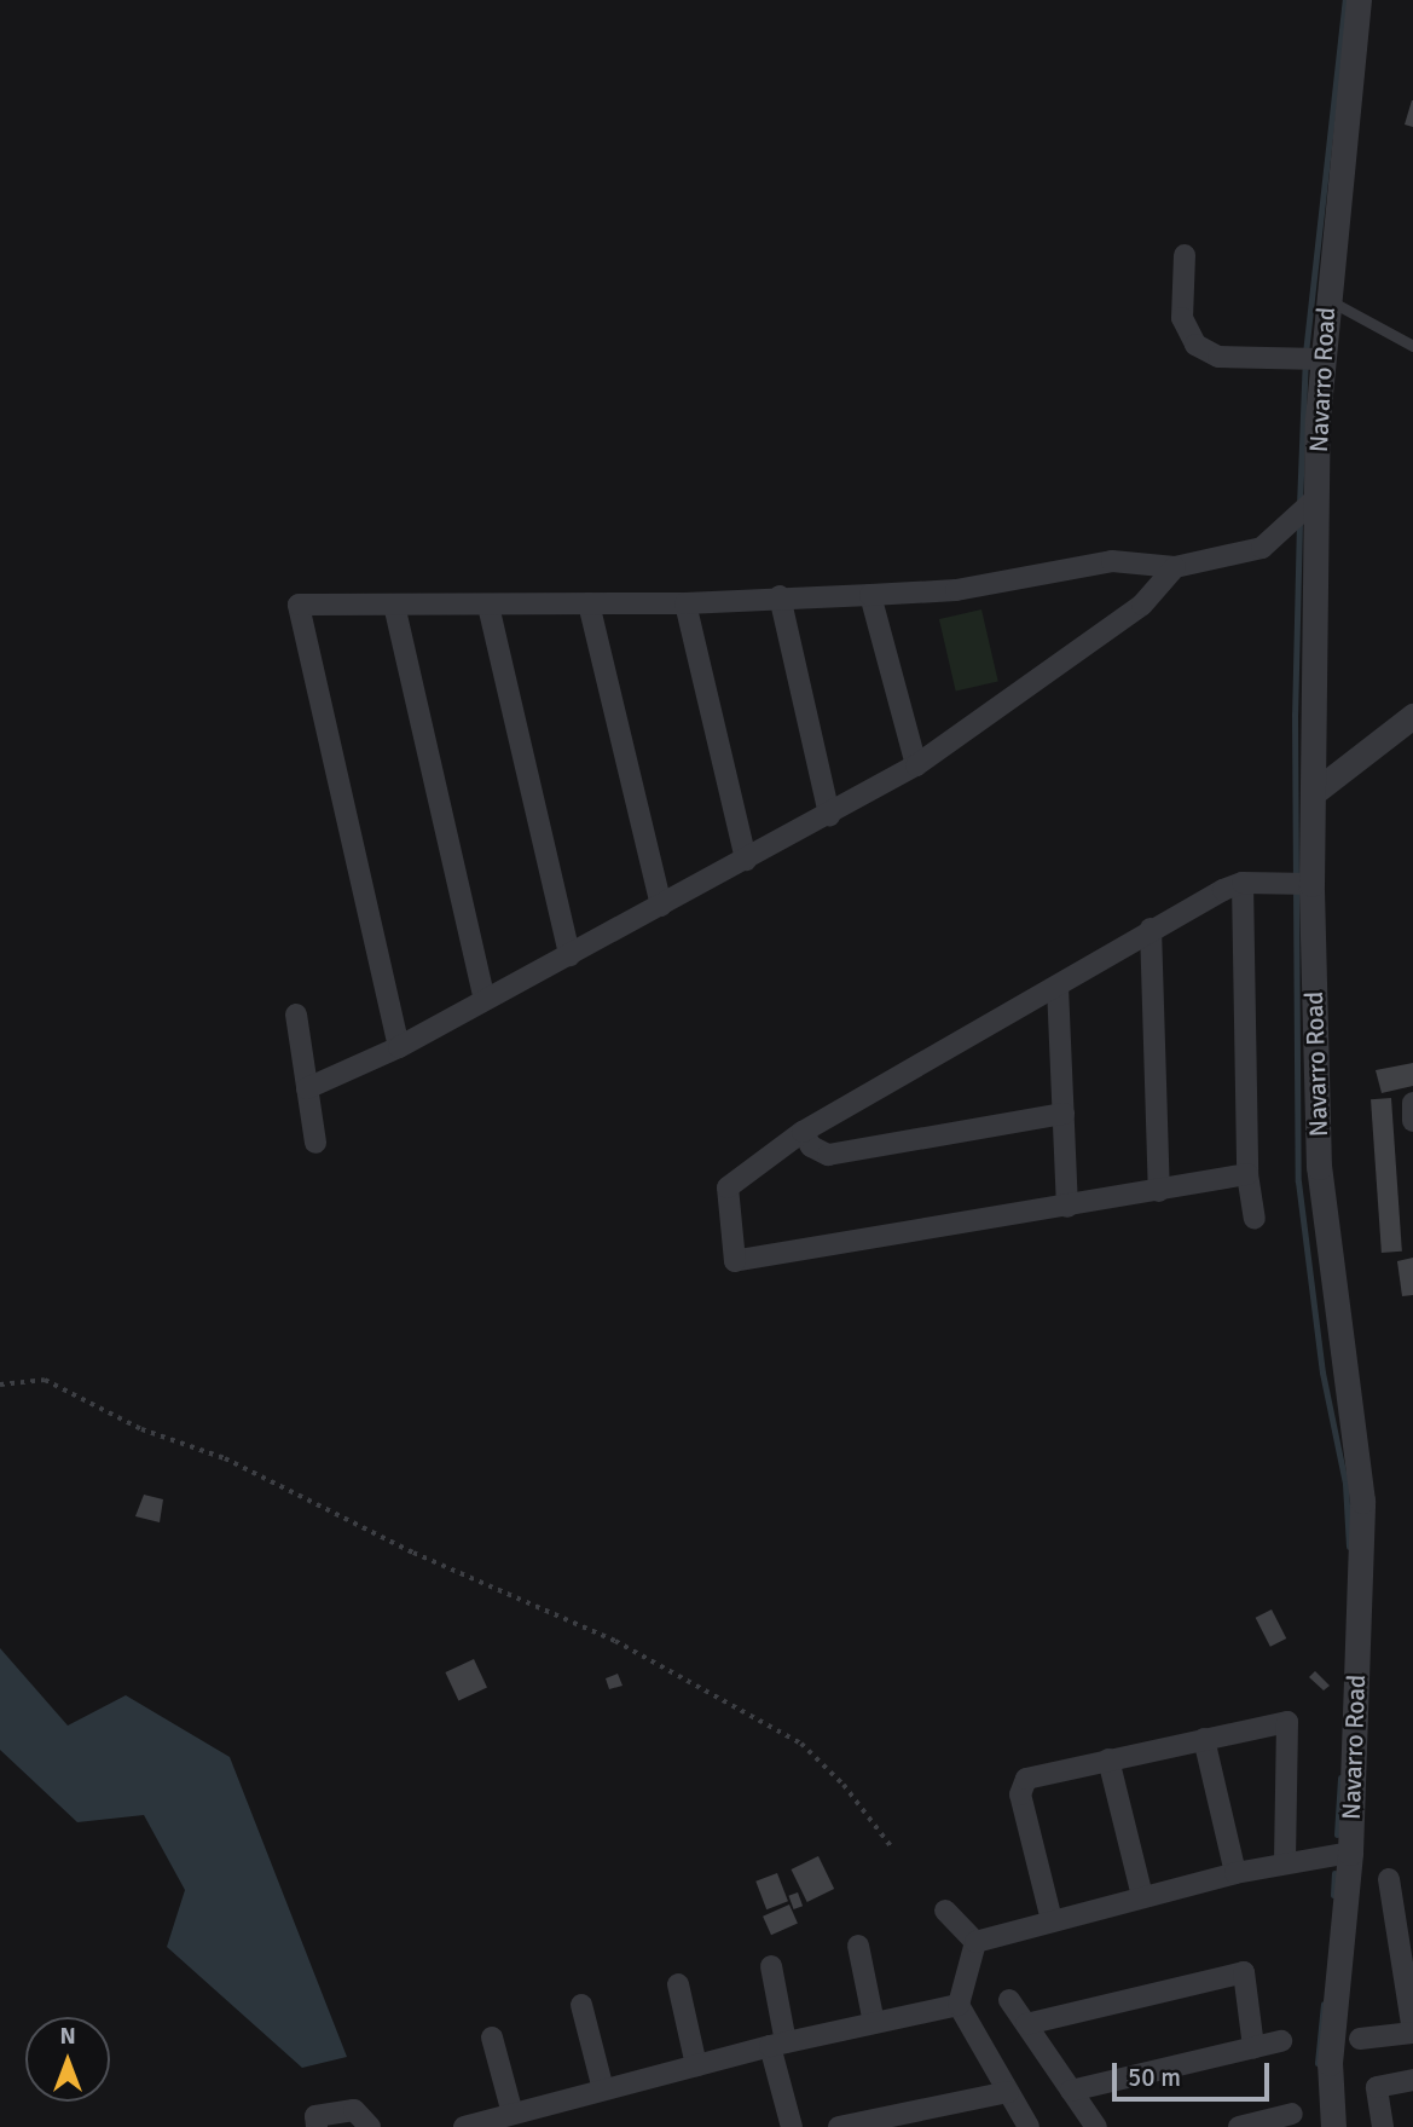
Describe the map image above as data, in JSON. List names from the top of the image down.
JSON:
{
  "streets": {
    "street": ["Navarro Road"]
  },
  "scale_bar": "50 m",
  "north": "top"
}
